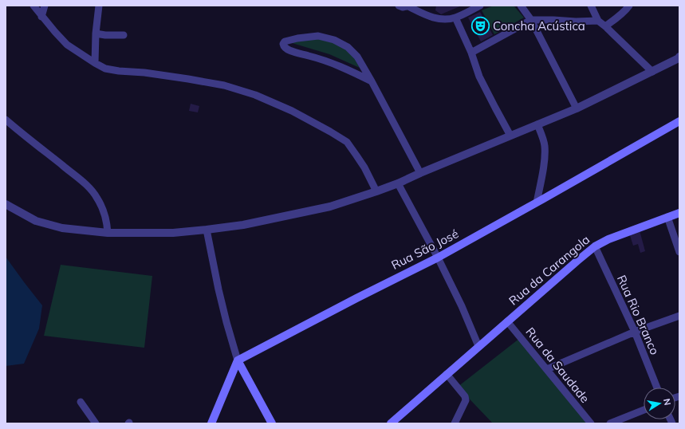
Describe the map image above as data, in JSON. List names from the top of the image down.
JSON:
{
  "streets": {
    "main road": ["Rua São José", "Rua da Carangola"],
    "street": ["Rua Rio Branco", "Rua da Saudade"]
  },
  "crossings": [
    ["Rua da Carangola", "Rua Rio Branco"],
    ["Rua da Carangola", "Rua da Saudade"]
  ],
  "places": {
    "theatre": ["Concha Acústica"]
  },
  "north": "right"
}
